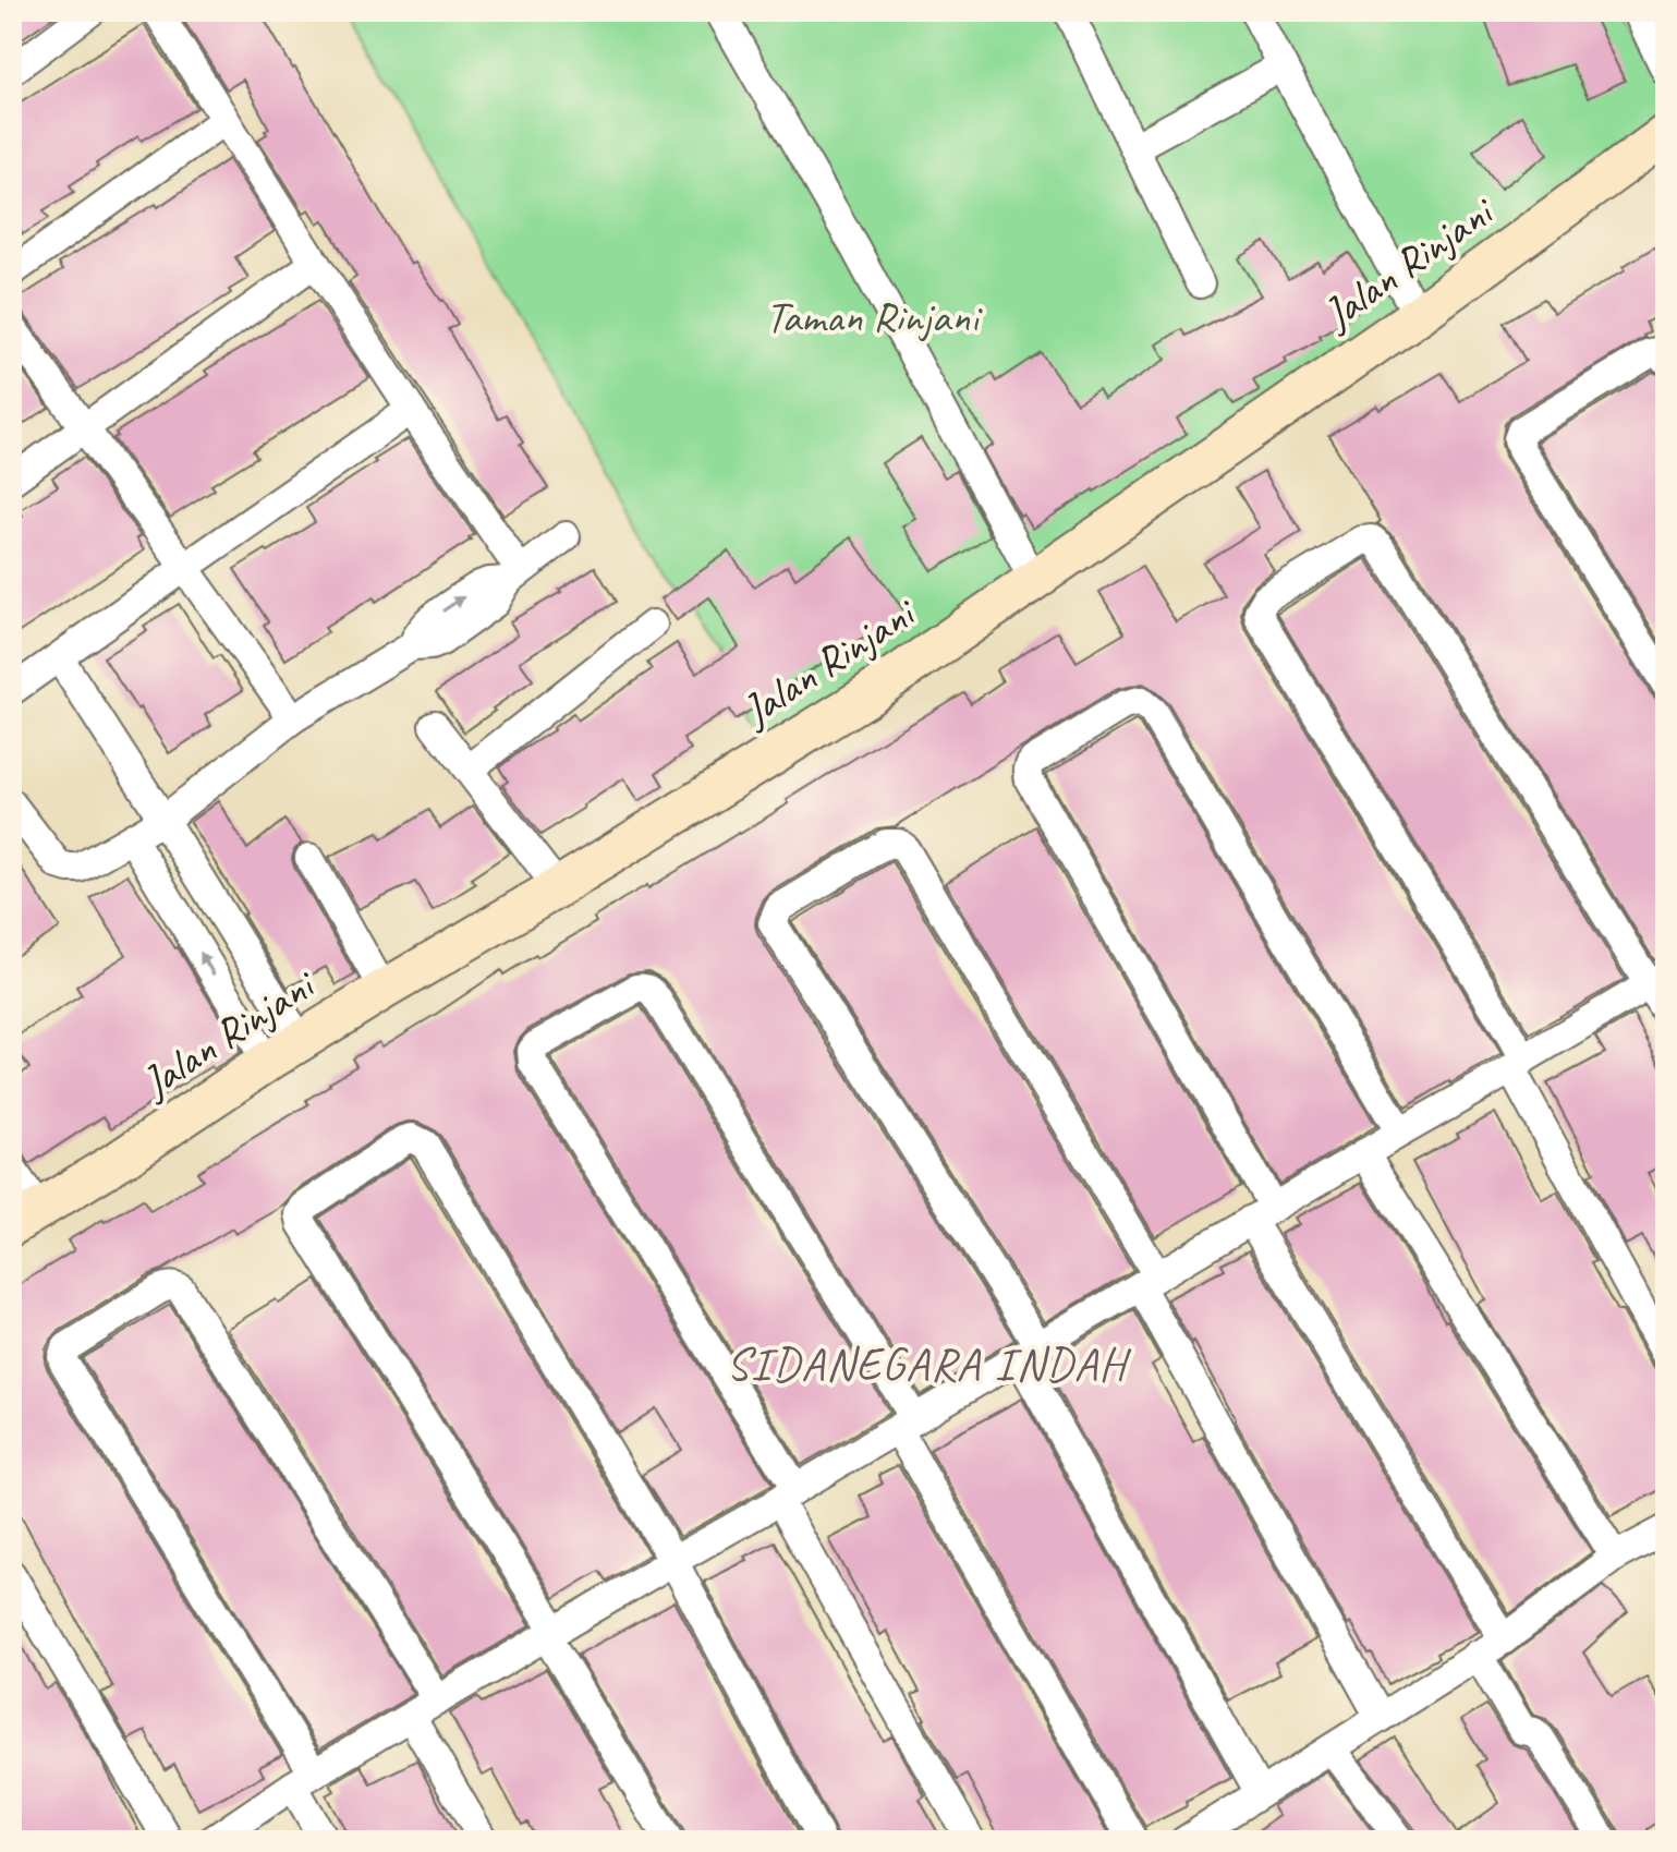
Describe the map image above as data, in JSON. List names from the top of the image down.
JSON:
{
  "streets": {
    "street": ["Jalan Rinjani"]
  },
  "districts": ["SIDANEGARA INDAH"],
  "parks": ["Taman Rinjani"]
}
